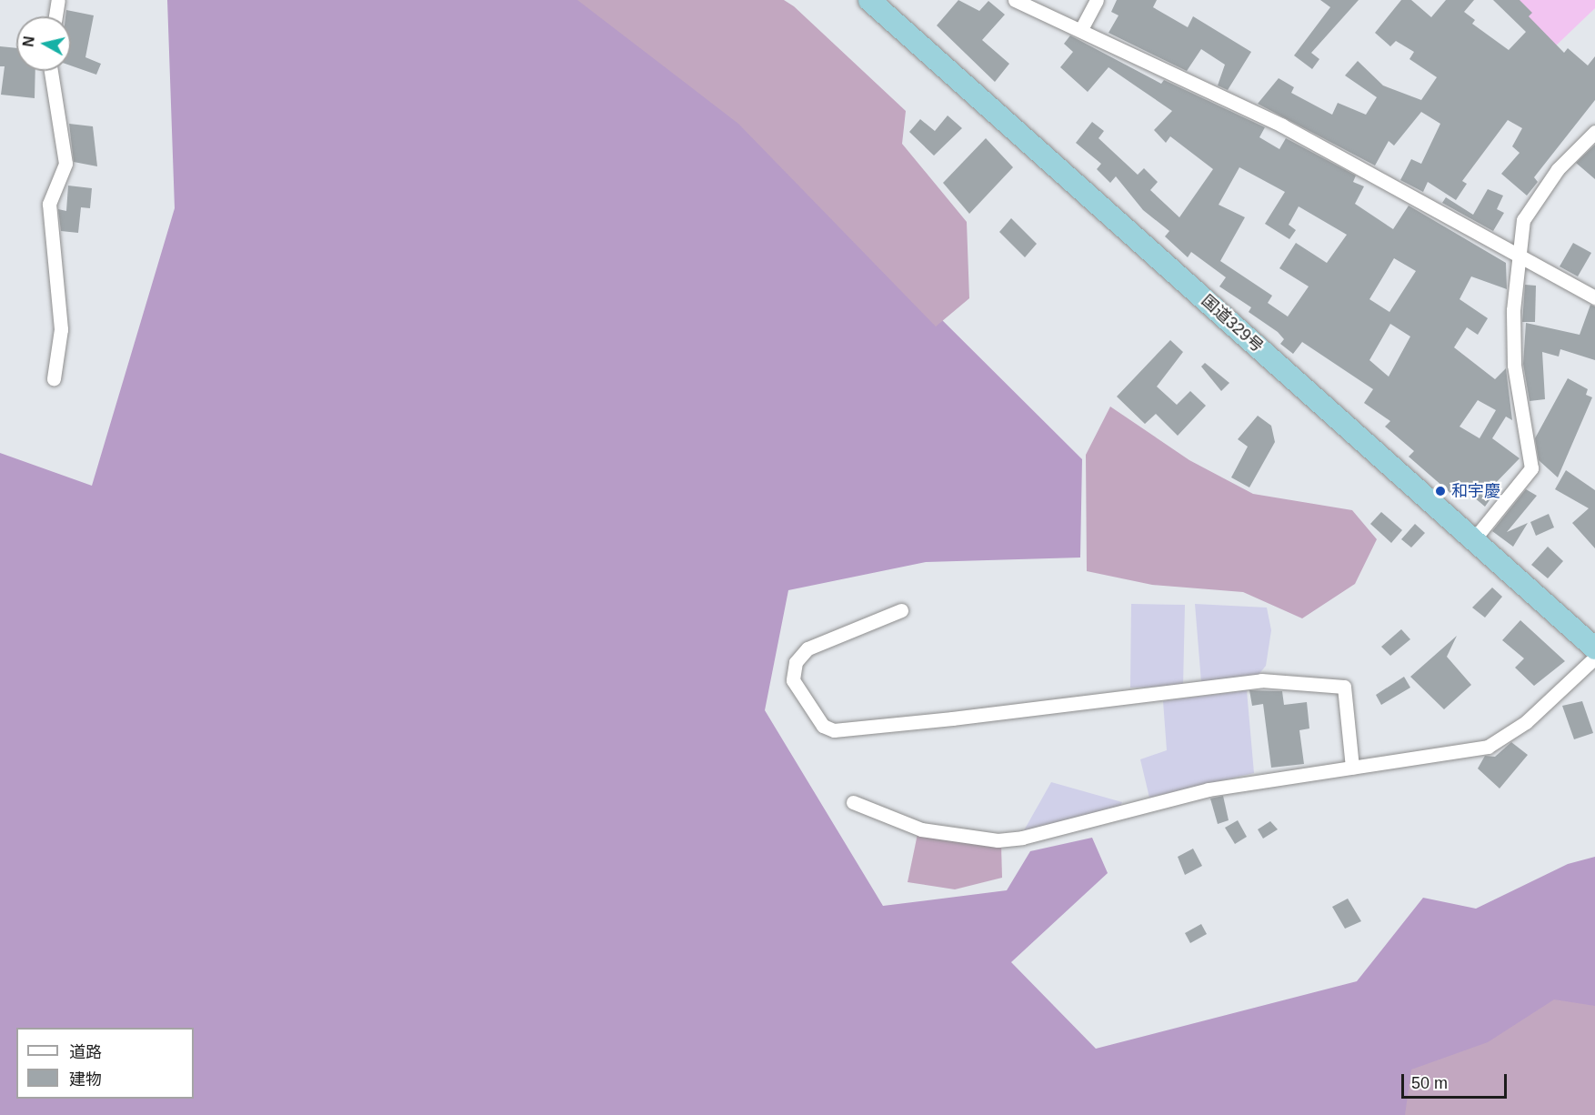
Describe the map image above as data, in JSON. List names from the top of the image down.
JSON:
{
  "streets": {
    "highway": ["国道329号"]
  },
  "places": ["和宇慶"],
  "legend": ["道路", "建物"],
  "scale_bar": "50 m",
  "north": "left"
}
